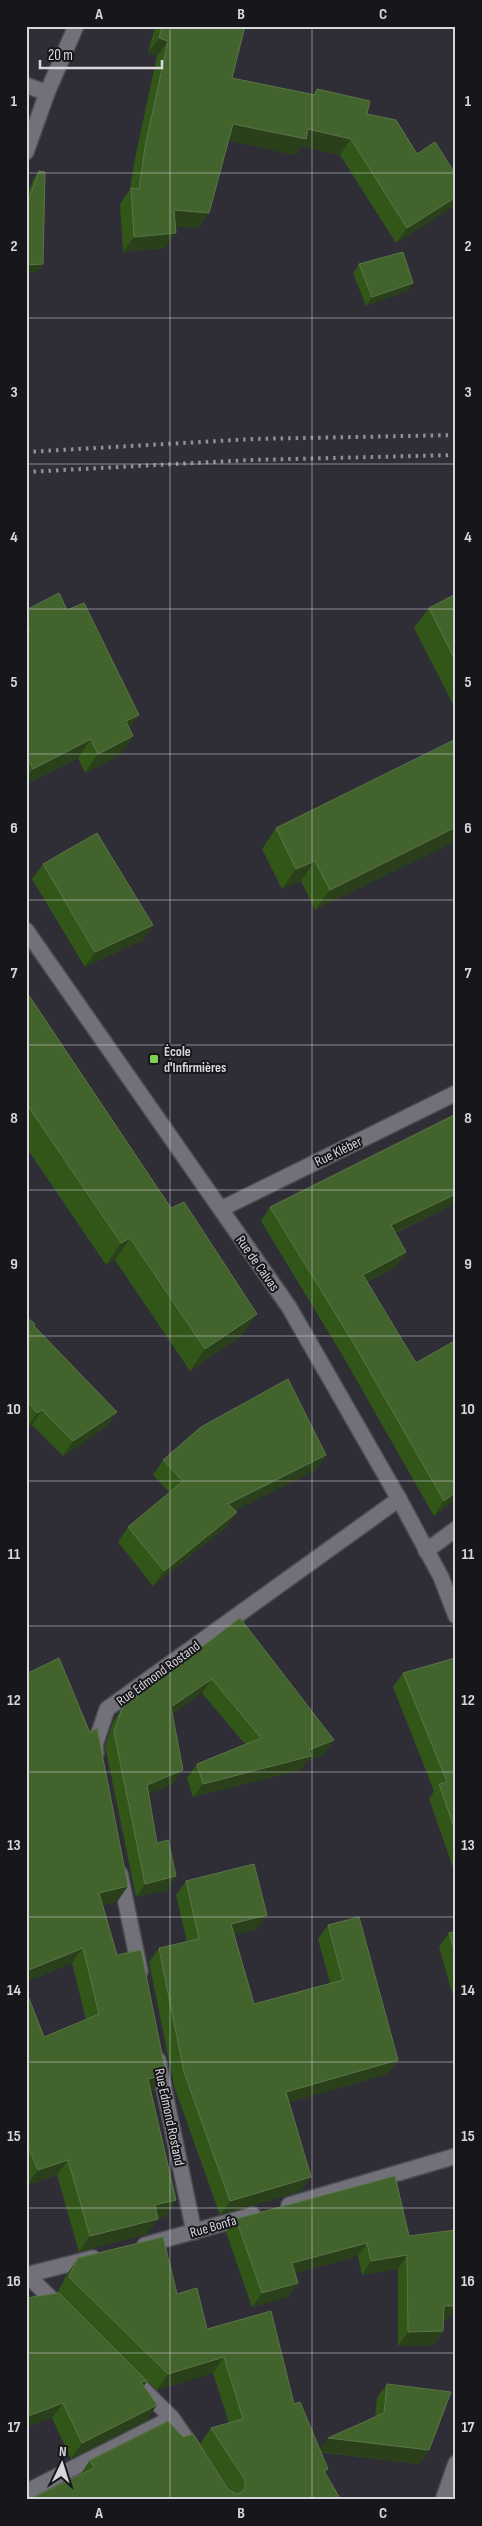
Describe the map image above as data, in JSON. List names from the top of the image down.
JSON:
{
  "streets": {
    "street": [
      "Rue Kléber",
      "Rue de Calvas",
      "Rue Edmond Rostand",
      "Rue Bonfa"
    ]
  },
  "crossings": [
    ["Rue Kléber", "Rue de Calvas"],
    ["Rue de Calvas", "Rue Edmond Rostand"],
    ["Rue Edmond Rostand", "Rue Bonfa"]
  ],
  "places": {
    "transit": ["École d'Infirmières"]
  },
  "scale_bar": "20 m",
  "north": "top",
  "grid": {
    "columns": ["A", "B", "C"],
    "rows": [
      "1",
      "2",
      "3",
      "4",
      "5",
      "6",
      "7",
      "8",
      "9",
      "10",
      "11",
      "12",
      "13",
      "14",
      "15",
      "16",
      "17"
    ]
  }
}
